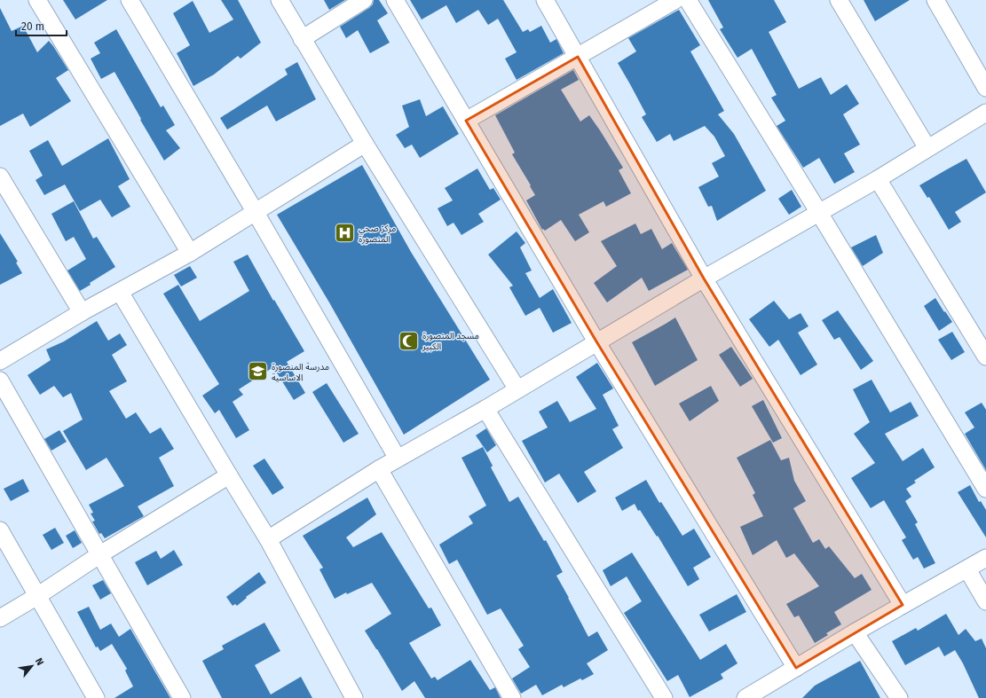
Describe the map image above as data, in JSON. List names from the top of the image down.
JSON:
{
  "places": {
    "hospital": ["مركز صحي المنصورة"],
    "mosque": ["مسجد المنصورة الكبير"],
    "school or university": ["مدرسة المنصورة الاساسية"]
  },
  "scale_bar": "20 m",
  "north": "top right"
}
